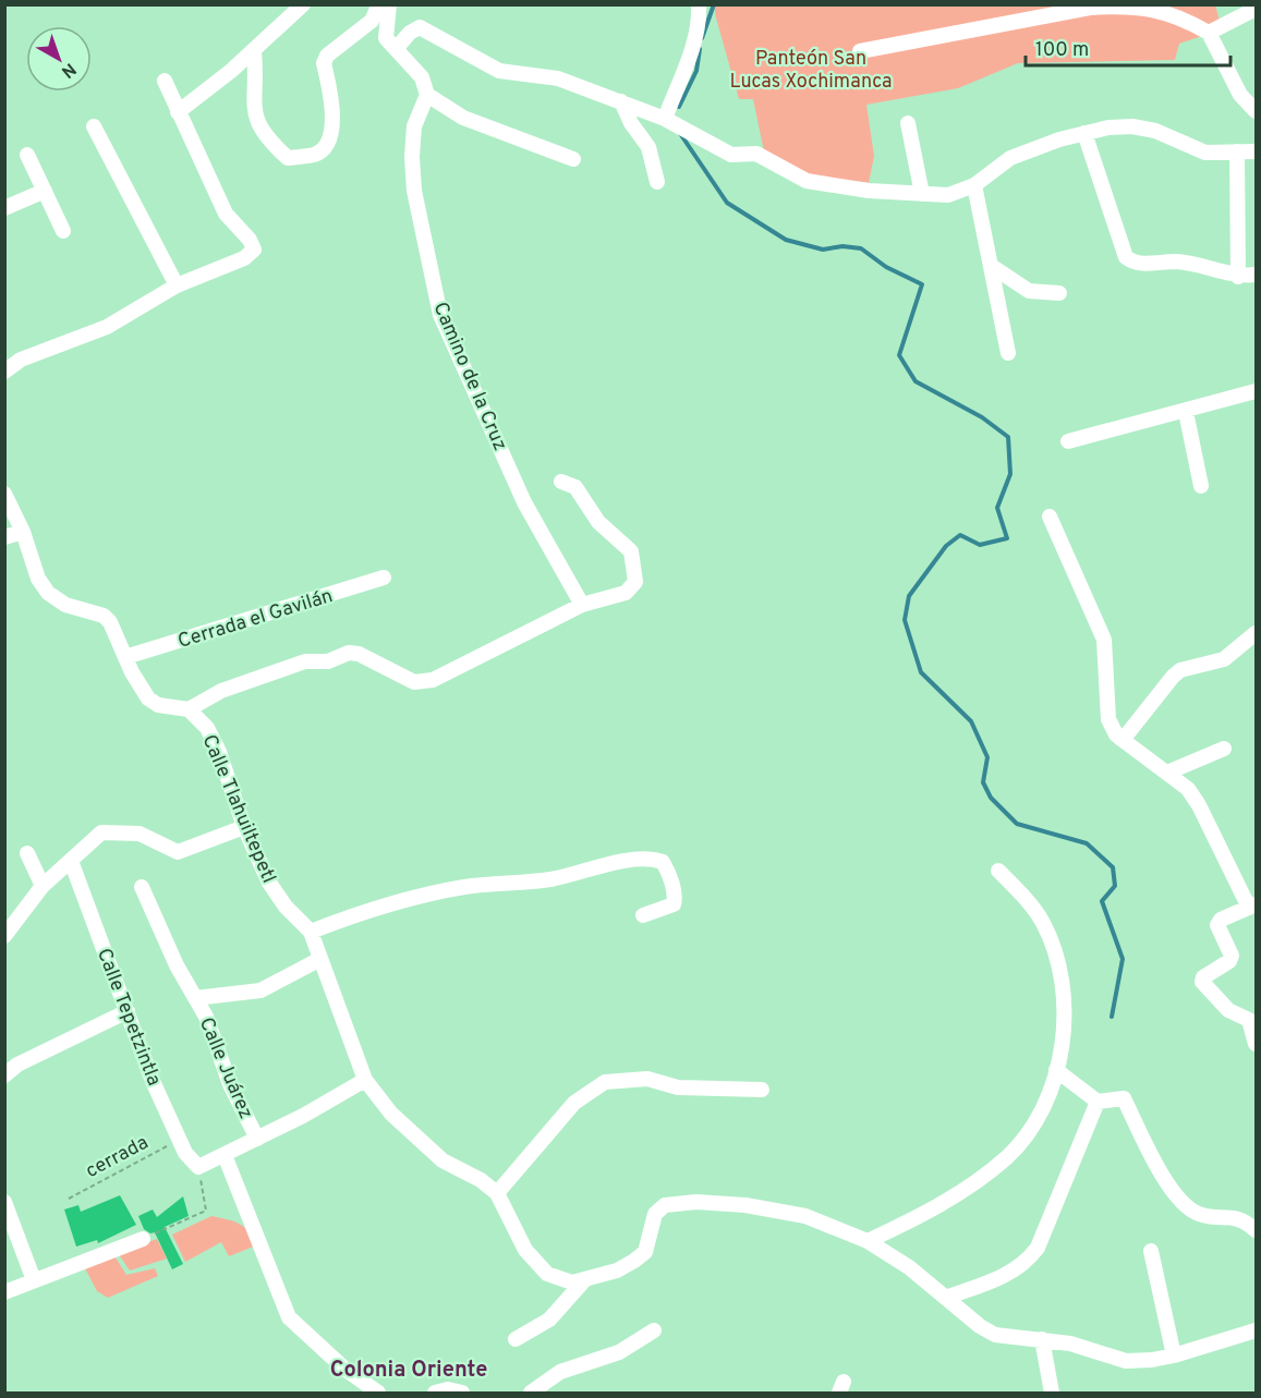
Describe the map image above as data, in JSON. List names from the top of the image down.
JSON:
{
  "streets": {
    "street": [
      "Camino de la Cruz",
      "Cerrada el Gavilán",
      "Calle Tlahuiltepetl",
      "Calle Tepetzintla",
      "Calle Juárez"
    ],
    "path": ["cerrada"]
  },
  "crossings": [
    ["Calle Tlahuiltepetl", "Calle Juárez"],
    ["Calle Tepetzintla", "cerrada"]
  ],
  "districts": ["Colonia Oriente"],
  "parks": ["Panteón San Lucas Xochimanca"],
  "scale_bar": "100 m",
  "north": "bottom right"
}
